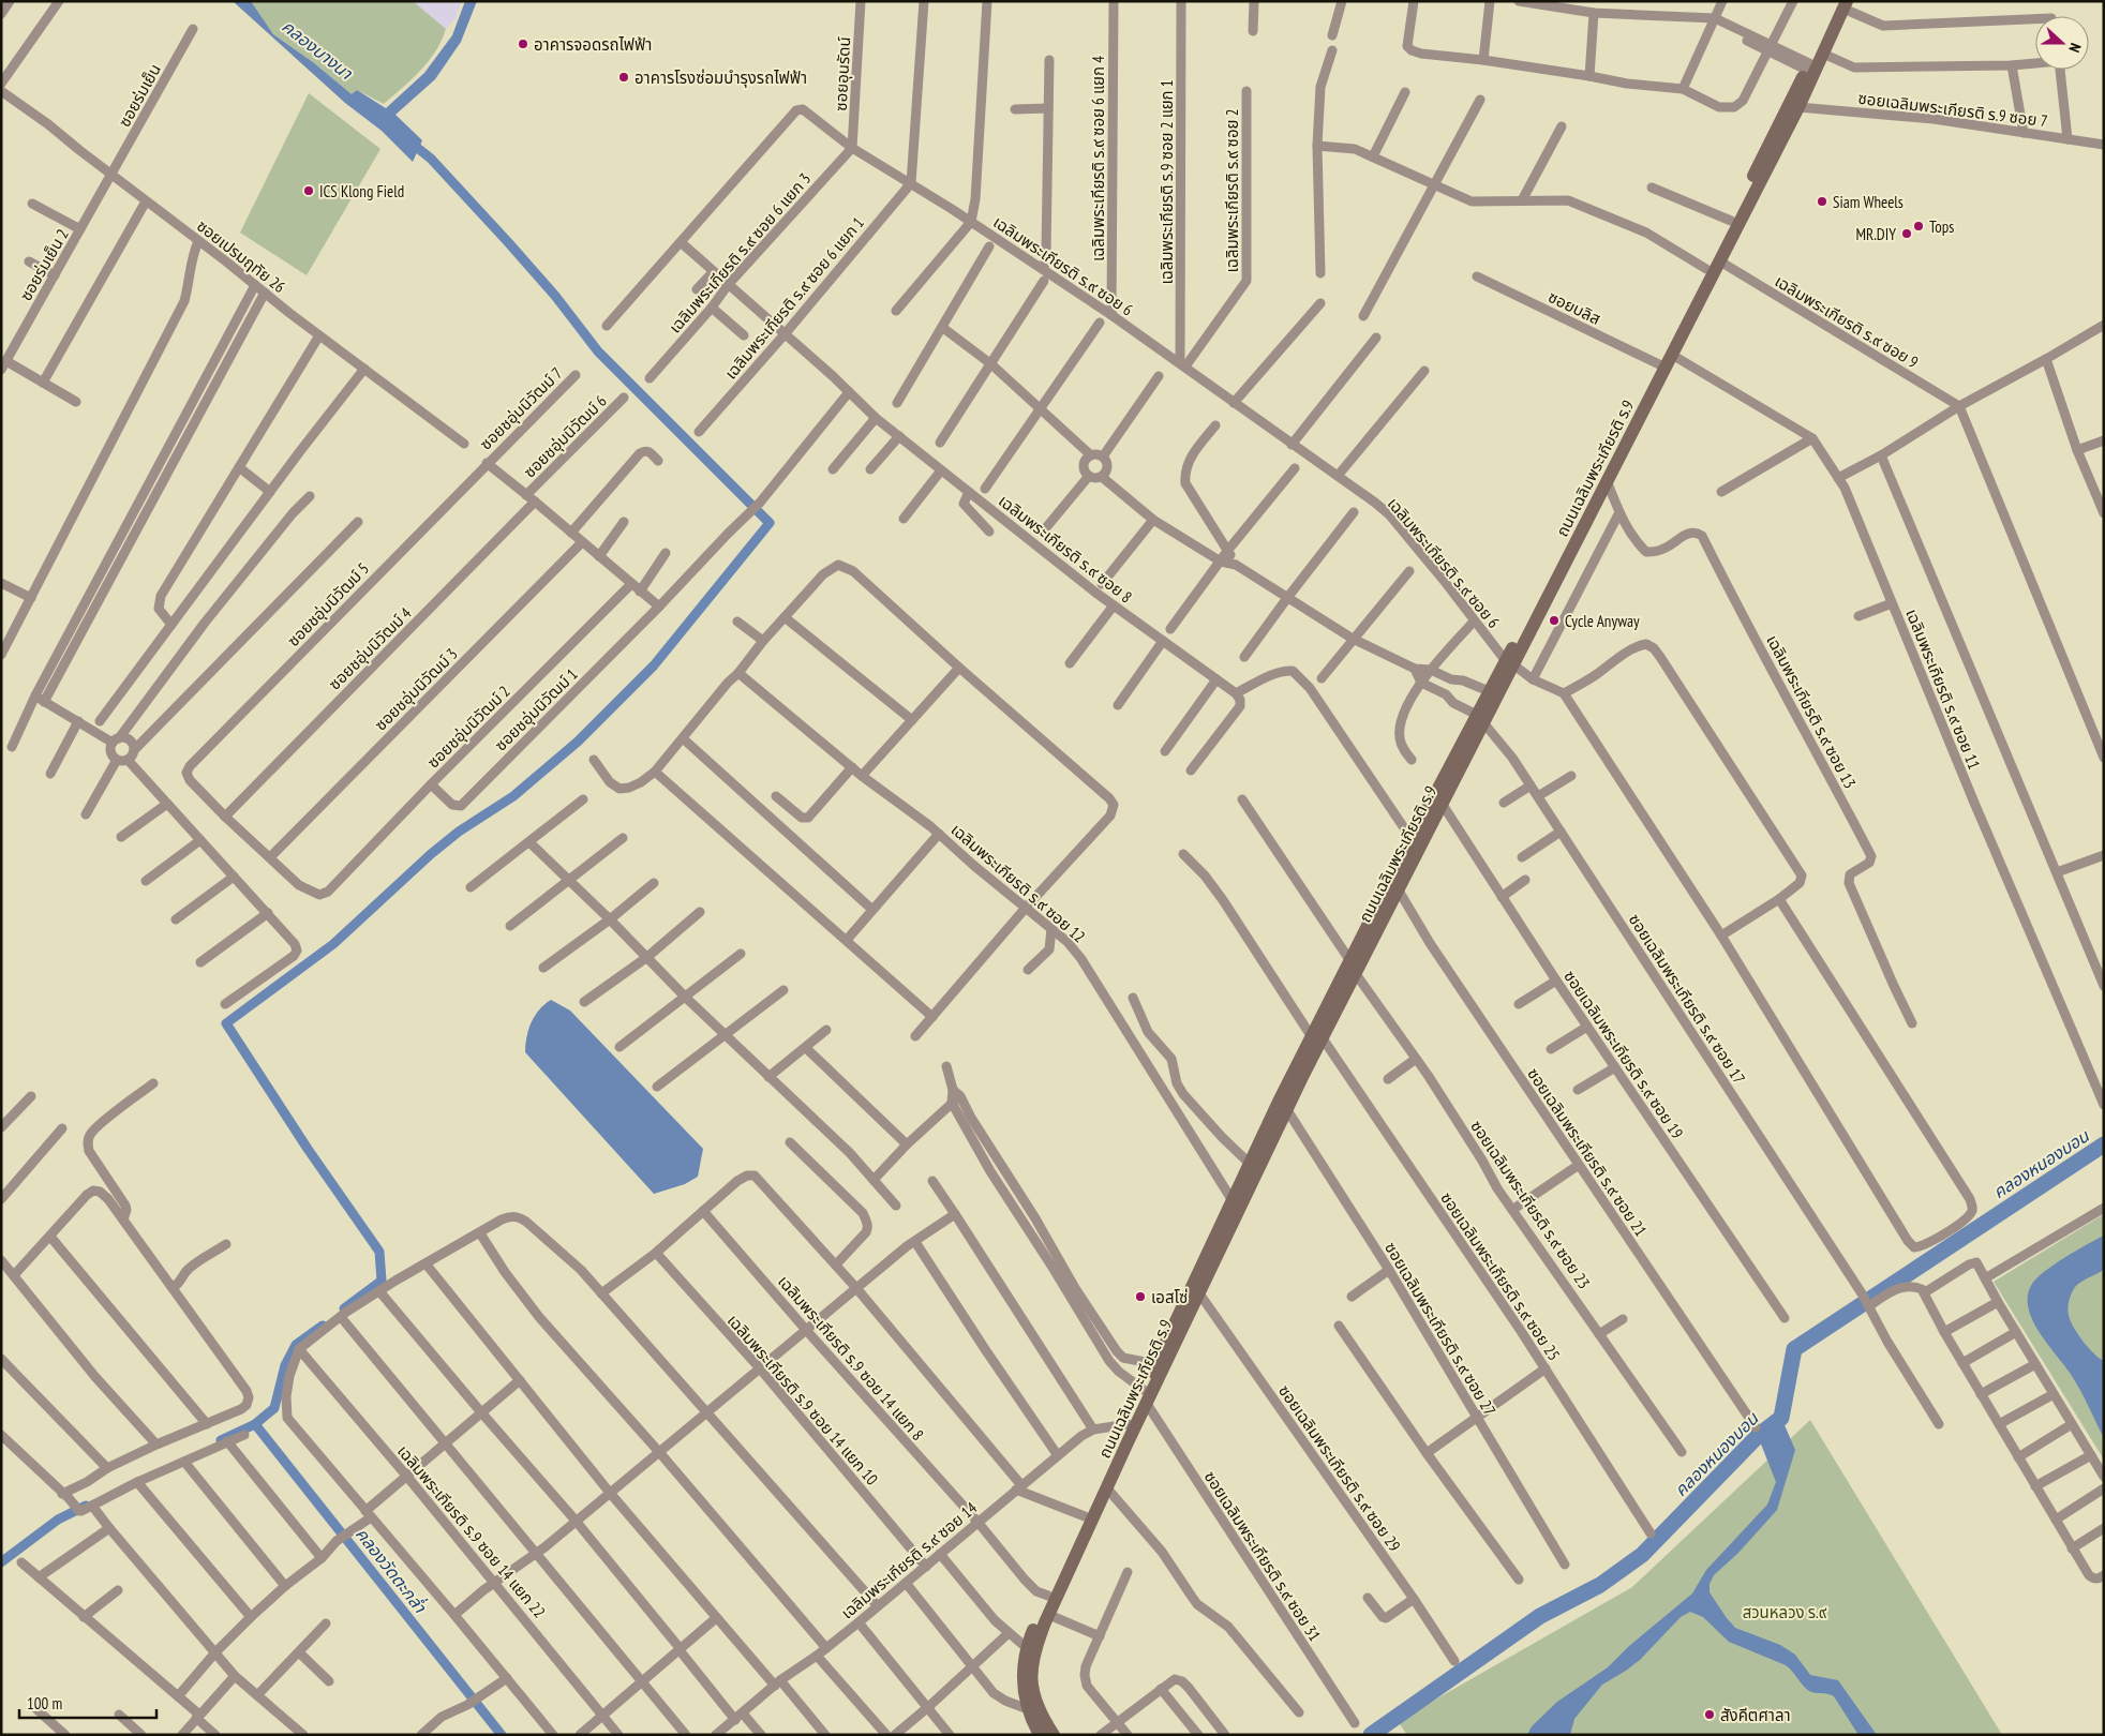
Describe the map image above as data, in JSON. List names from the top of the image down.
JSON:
{
  "streets": {
    "main road": ["ถนนเฉลิมพระเกียรติ ร.9"],
    "street": [
      "ซอยอุนรัดน์",
      "ซอยร่มเย็น",
      "ซอยเฉลิมพระเกียรติ ร.9 ซอย 7",
      "เฉลิมพระเกียรติ ร.๙ ซอย 6 แยก 4",
      "เฉลิมพระเกียรติ ร.9 ซอย 2 แยก 1",
      "เฉลิมพระเกียรติ ร.๙ ซอย 2",
      "เฉลิมพระเกียรติ ร.๙ ซอย 6 แยก 3",
      "ซอยเปรมฤทัย 26",
      "ซอยร่มเย็น 2",
      "เฉลิมพระเกียรติ ร.๙ ซอย 6",
      "เฉลิมพระเกียรติ ร.๙ ซอย 6 แยก 1",
      "ซอยบลิส",
      "เฉลิมพระเกียรติ ร.๙ ซอย 9",
      "ซอยชอุ่มนิวัฒม์ 7",
      "ซอยชอุ่มนิวัฒม์ 6",
      "เฉลิมพระเกียรติ ร.๙ ซอย 8",
      "ซอยชอุ่มนิวัฒม์ 5",
      "ซอยชอุ่มนิวัฒม์ 4",
      "ซอยชอุ่มนิวัฒม์ 3",
      "เฉลิมพระเกียรติ ร.๙ ซอย 11",
      "ซอยชอุ่มนิวัฒม์ 1",
      "เฉลิมพระเกียรติ ร.๙ ซอย 13",
      "ซอยชอุ่มนิวัฒม์ 2",
      "เฉลิมพระเกียรติ ร.๙ ซอย 12",
      "ซอยเฉลิมพระเกียรติ ร.๙ ซอย 17",
      "ซอยเฉลิมพระเกียรติ ร.๙ ซอย 19",
      "ซอยเฉลิมพระเกียรติ ร.๙ ซอย 21",
      "ซอยเฉลิมพระเกียรติ ร.๙ ซอย 23",
      "ซอยเฉลิมพระเกียรติ ร.๙ ซอย 25",
      "ซอยเฉลิมพระเกียรติ ร.๙ ซอย 27",
      "เฉลิมพระเกียรติ ร.9 ซอย 14 แยก 8",
      "เฉลิมพระเกียรติ ร.9 ซอย 14 แยก 10",
      "ซอยเฉลิมพระเกียรติ ร.๙ ซอย 29",
      "เฉลิมพระเกียรติ ร.9 ซอย 14 แยก 22",
      "ซอยเฉลิมพระเกียรติ ร.๙ ซอย 31",
      "เฉลิมพระเกียรติ ร.๙ ซอย 14"
    ]
  },
  "crossings": [
    ["ซอยอุนรัดน์", "เฉลิมพระเกียรติ ร.๙ ซอย 6 แยก 3"],
    ["ซอยอุนรัดน์", "เฉลิมพระเกียรติ ร.๙ ซอย 6"],
    ["ซอยร่มเย็น", "ซอยเปรมฤทัย 26"],
    ["ซอยร่มเย็น", "ซอยร่มเย็น 2"],
    ["ซอยเฉลิมพระเกียรติ ร.9 ซอย 7", "ถนนเฉลิมพระเกียรติ ร.9"],
    ["เฉลิมพระเกียรติ ร.๙ ซอย 6 แยก 4", "เฉลิมพระเกียรติ ร.๙ ซอย 6"],
    ["เฉลิมพระเกียรติ ร.9 ซอย 2 แยก 1", "เฉลิมพระเกียรติ ร.๙ ซอย 2"],
    ["เฉลิมพระเกียรติ ร.9 ซอย 2 แยก 1", "เฉลิมพระเกียรติ ร.๙ ซอย 6"],
    ["เฉลิมพระเกียรติ ร.๙ ซอย 2", "เฉลิมพระเกียรติ ร.๙ ซอย 6"],
    ["เฉลิมพระเกียรติ ร.๙ ซอย 6 แยก 3", "เฉลิมพระเกียรติ ร.๙ ซอย 6"],
    ["เฉลิมพระเกียรติ ร.๙ ซอย 6 แยก 3", "เฉลิมพระเกียรติ ร.๙ ซอย 8"],
    ["ซอยเปรมฤทัย 26", "ซอยร่มเย็น 2"],
    ["เฉลิมพระเกียรติ ร.๙ ซอย 6", "เฉลิมพระเกียรติ ร.๙ ซอย 6 แยก 1"],
    ["เฉลิมพระเกียรติ ร.๙ ซอย 6", "ถนนเฉลิมพระเกียรติ ร.9"],
    ["เฉลิมพระเกียรติ ร.๙ ซอย 6", "เฉลิมพระเกียรติ ร.๙ ซอย 8"],
    ["เฉลิมพระเกียรติ ร.๙ ซอย 6 แยก 1", "เฉลิมพระเกียรติ ร.๙ ซอย 8"],
    ["ซอยบลิส", "ถนนเฉลิมพระเกียรติ ร.9"],
    ["เฉลิมพระเกียรติ ร.๙ ซอย 9", "ถนนเฉลิมพระเกียรติ ร.9"],
    ["ซอยชอุ่มนิวัฒม์ 7", "ซอยชอุ่มนิวัฒม์ 5"],
    ["ซอยชอุ่มนิวัฒม์ 6", "ซอยชอุ่มนิวัฒม์ 4"],
    ["ถนนเฉลิมพระเกียรติ ร.9", "เฉลิมพระเกียรติ ร.๙ ซอย 11"],
    ["ถนนเฉลิมพระเกียรติ ร.9", "เฉลิมพระเกียรติ ร.๙ ซอย 13"],
    ["ถนนเฉลิมพระเกียรติ ร.9", "เฉลิมพระเกียรติ ร.๙ ซอย 12"],
    ["ถนนเฉลิมพระเกียรติ ร.9", "ซอยเฉลิมพระเกียรติ ร.๙ ซอย 17"],
    ["ถนนเฉลิมพระเกียรติ ร.9", "ซอยเฉลิมพระเกียรติ ร.๙ ซอย 19"],
    ["ถนนเฉลิมพระเกียรติ ร.9", "ซอยเฉลิมพระเกียรติ ร.๙ ซอย 21"],
    ["ถนนเฉลิมพระเกียรติ ร.9", "ซอยเฉลิมพระเกียรติ ร.๙ ซอย 23"],
    ["ถนนเฉลิมพระเกียรติ ร.9", "ซอยเฉลิมพระเกียรติ ร.๙ ซอย 25"],
    ["ถนนเฉลิมพระเกียรติ ร.9", "ซอยเฉลิมพระเกียรติ ร.๙ ซอย 27"],
    ["ถนนเฉลิมพระเกียรติ ร.9", "เฉลิมพระเกียรติ ร.9 ซอย 14 แยก 8"],
    ["ถนนเฉลิมพระเกียรติ ร.9", "ซอยเฉลิมพระเกียรติ ร.๙ ซอย 29"],
    ["ถนนเฉลิมพระเกียรติ ร.9", "ซอยเฉลิมพระเกียรติ ร.๙ ซอย 31"],
    ["ถนนเฉลิมพระเกียรติ ร.9", "เฉลิมพระเกียรติ ร.๙ ซอย 14"],
    ["ซอยชอุ่มนิวัฒม์ 5", "ซอยชอุ่มนิวัฒม์ 4"],
    ["ซอยชอุ่มนิวัฒม์ 3", "ซอยชอุ่มนิวัฒม์ 2"],
    ["ซอยชอุ่มนิวัฒม์ 1", "ซอยชอุ่มนิวัฒม์ 2"],
    ["เฉลิมพระเกียรติ ร.9 ซอย 14 แยก 8", "เฉลิมพระเกียรติ ร.๙ ซอย 14"],
    ["เฉลิมพระเกียรติ ร.9 ซอย 14 แยก 10", "เฉลิมพระเกียรติ ร.๙ ซอย 14"]
  ],
  "water": ["คลองบางนา", "คลองหนองบอน", "คลองวัดตะกล่ำ"],
  "parks": ["สวนหลวง ร.๙"],
  "places": [
    "อาคารจอดรถไฟฟ้า",
    "อาคารโรงซ่อมบำรุงรถไฟฟ้า",
    "ICS Klong Field",
    "Siam Wheels",
    "Tops",
    "MR.DIY",
    "Cycle Anyway",
    "เอสโซ่",
    "สังคีตศาลา"
  ],
  "scale_bar": "100 m",
  "north": "right"
}
